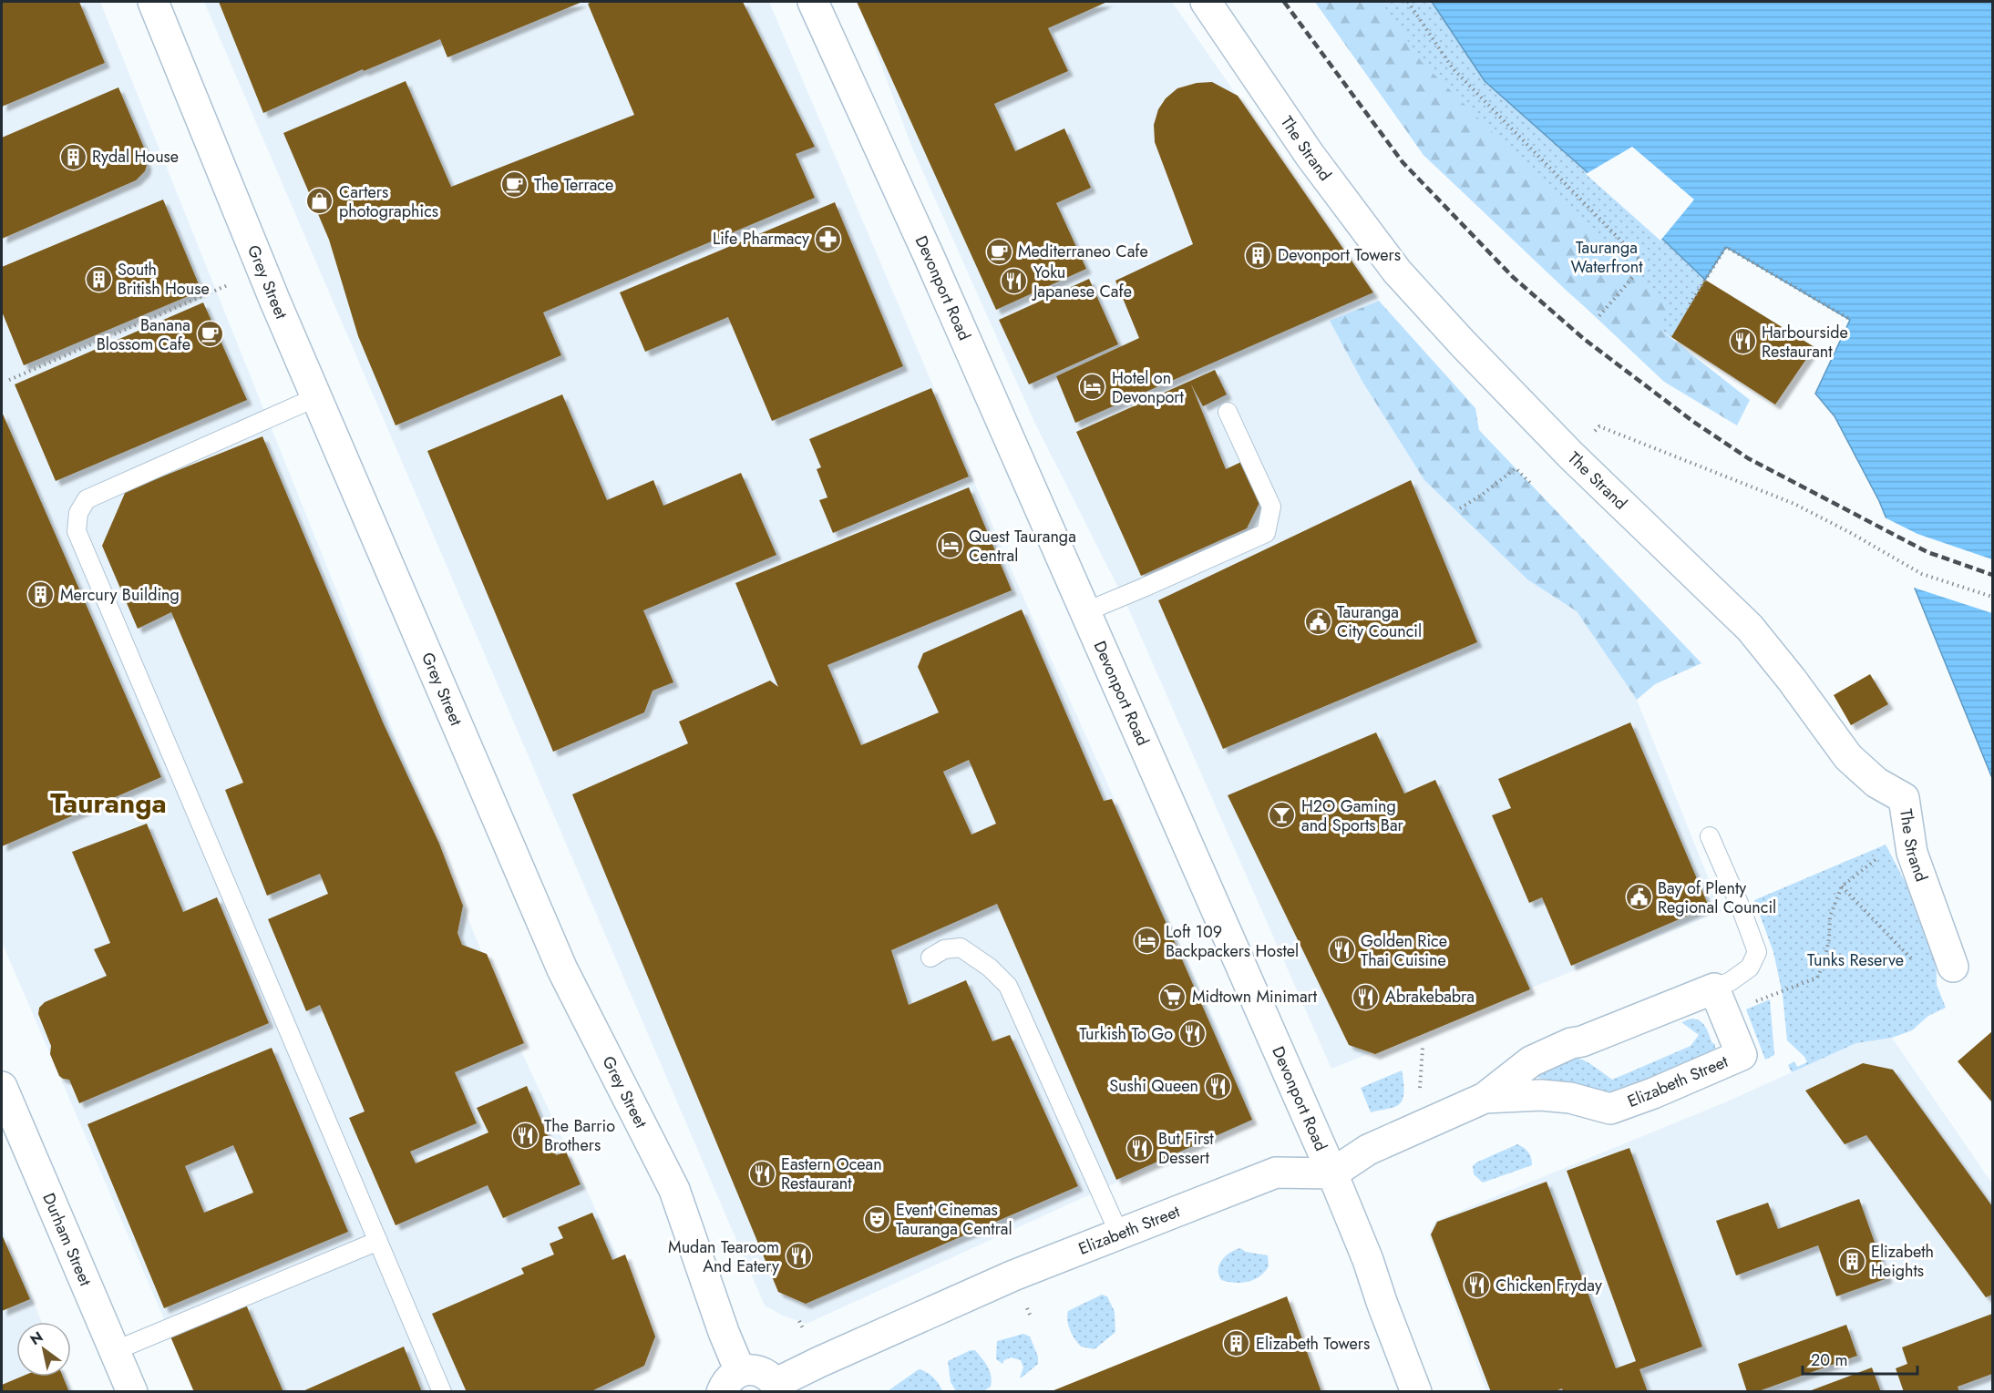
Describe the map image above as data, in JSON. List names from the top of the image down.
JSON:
{
  "streets": {
    "street": [
      "The Strand",
      "Grey Street",
      "Devonport Road",
      "Elizabeth Street",
      "Durham Street"
    ]
  },
  "crossings": [
    ["Grey Street", "Elizabeth Street"],
    ["Devonport Road", "Elizabeth Street"]
  ],
  "districts": ["Tauranga"],
  "parks": ["Tauranga Waterfront", "Tunks Reserve"],
  "places": {
    "building": [
      "Rydal House",
      "Devonport Towers",
      "South British House",
      "Mercury Building",
      "Elizabeth Heights",
      "Elizabeth Towers"
    ],
    "cafe": ["The Terrace", "Mediterraneo Cafe", "Banana Blossom Cafe"],
    "shop": ["Carters photographics"],
    "pharmacy": ["Life Pharmacy"],
    "restaurant": [
      "Yoku Japanese Cafe",
      "Harbourside Restaurant",
      "Golden Rice Thai Cuisine",
      "Abrakebabra",
      "Turkish To Go",
      "Sushi Queen",
      "The Barrio Brothers",
      "But First Dessert",
      "Eastern Ocean Restaurant",
      "Mudan Tearoom And Eatery",
      "Chicken Fryday"
    ],
    "hotel": ["Hotel on Devonport", "Quest Tauranga Central", "Loft 109 Backpackers Hostel"],
    "public building": ["Tauranga City Council", "Bay of Plenty Regional Council"],
    "bar": ["H2O Gaming and Sports Bar"],
    "supermarket": ["Midtown Minimart"],
    "theatre": ["Event Cinemas Tauranga Central"]
  },
  "scale_bar": "20 m",
  "north": "top left"
}
